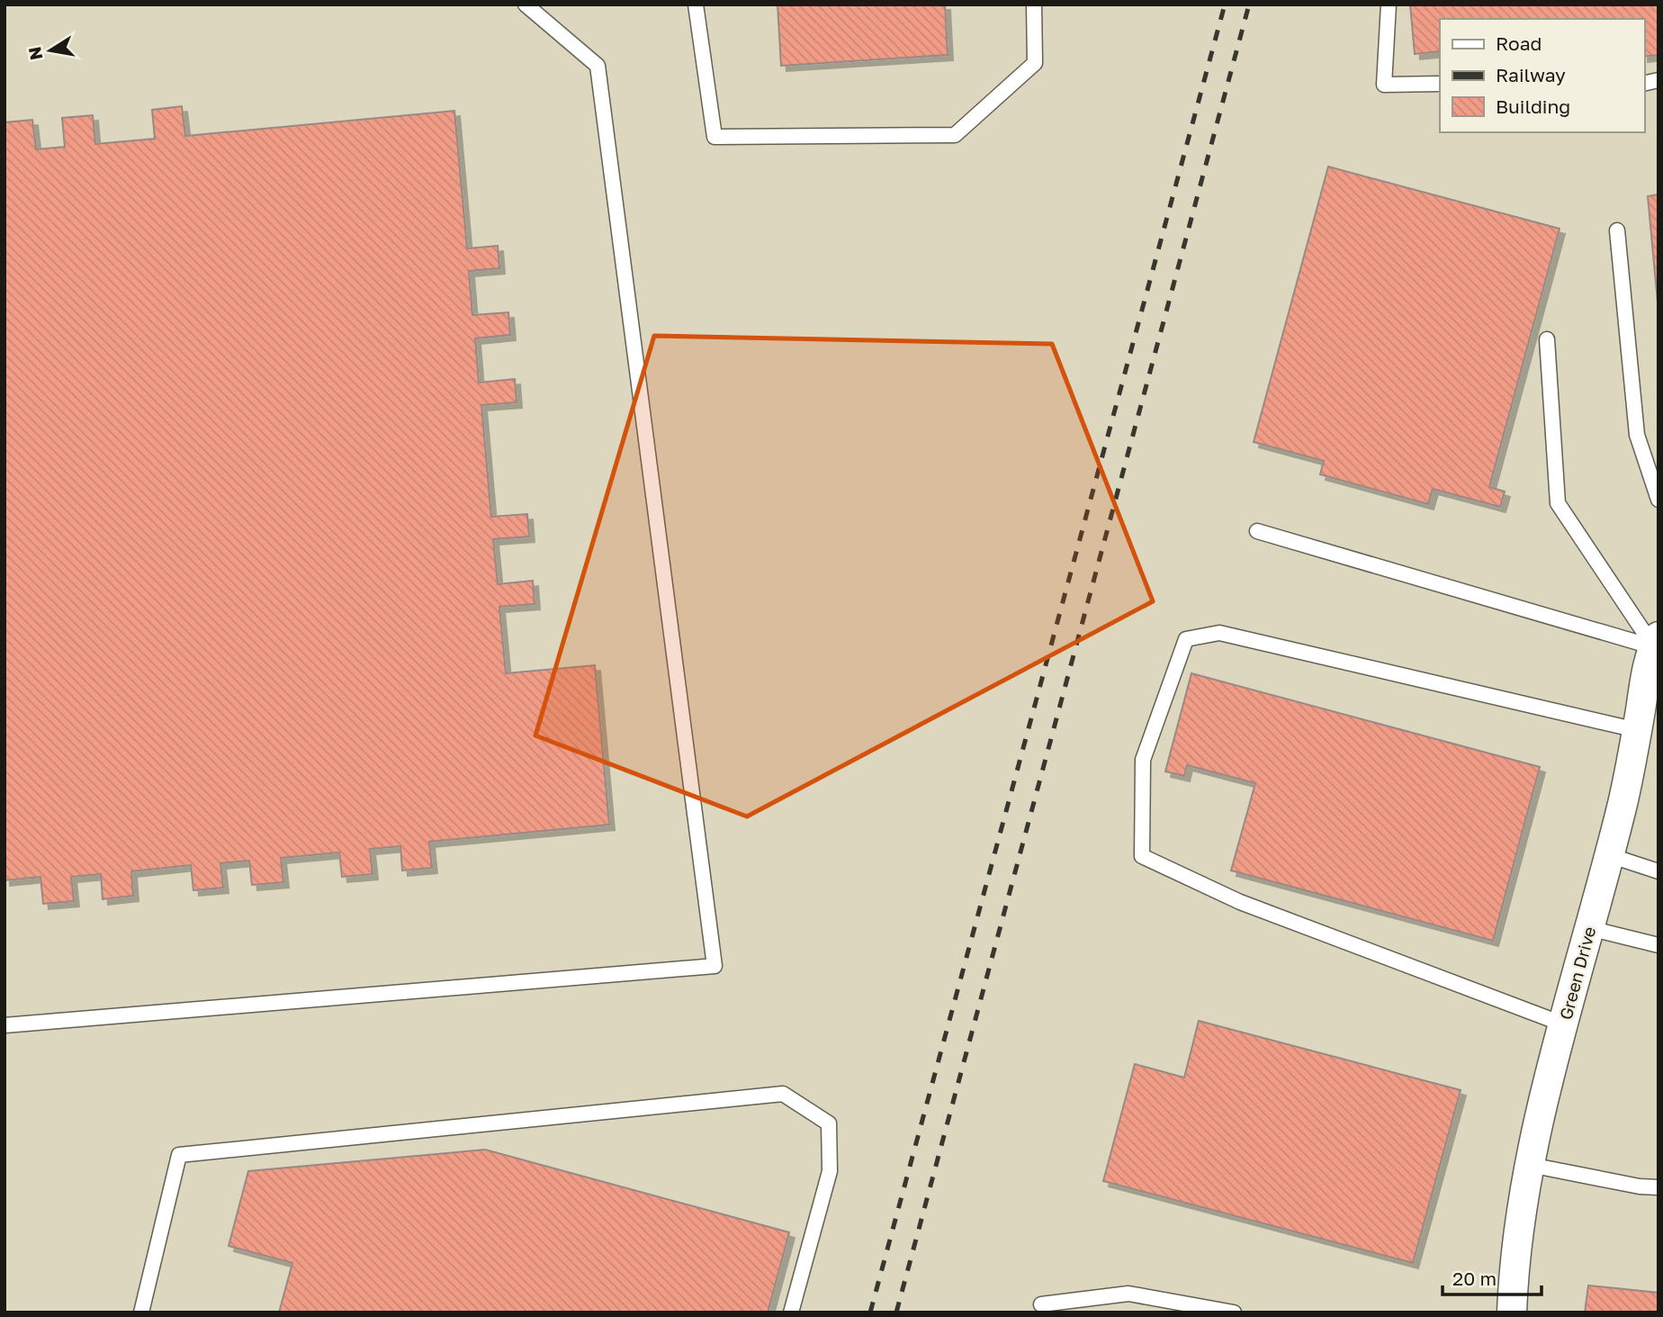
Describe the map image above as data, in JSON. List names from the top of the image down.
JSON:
{
  "streets": {
    "street": ["Green Drive"]
  },
  "legend": ["Road", "Railway", "Building"],
  "scale_bar": "20 m",
  "north": "left"
}
